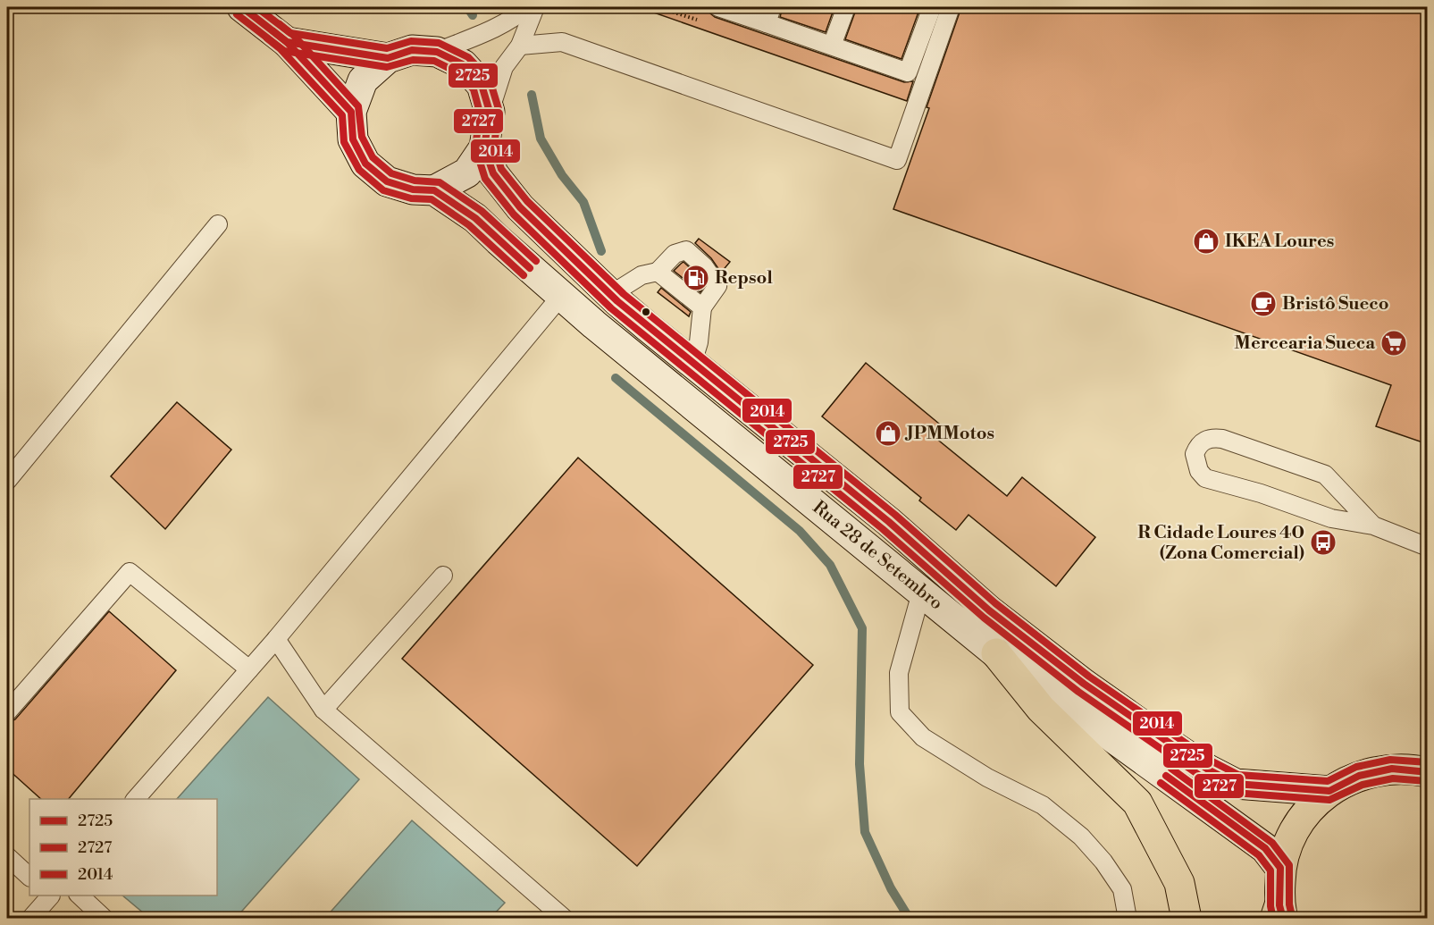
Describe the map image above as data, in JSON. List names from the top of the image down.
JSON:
{
  "streets": {
    "main road": ["Rua 28 de Setembro"]
  },
  "places": {
    "shop": ["IKEA Loures", "JPMMotos"],
    "fuel station": ["Repsol"],
    "cafe": ["Bristô Sueco"],
    "supermarket": ["Mercearia Sueca"],
    "bus stop": ["R Cidade Loures 40 (Zona Comercial)"]
  },
  "lines": ["transit line 2725", "transit line 2014", "transit line 2727"],
  "legend": ["2725", "2727", "2014"]
}
